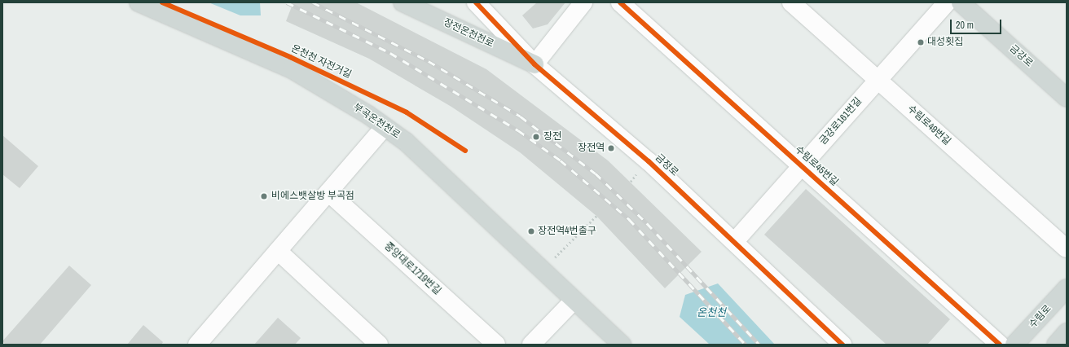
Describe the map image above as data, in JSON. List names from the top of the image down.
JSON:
{
  "streets": {
    "main road": [
      "장전온천천로",
      "금강로",
      "부곡온천천로",
      "수림로"
    ],
    "street": [
      "금강로161번길",
      "수림로49번길",
      "금정로",
      "수림로45번길",
      "중앙대로1719번길"
    ],
    "cycle path": ["온천천 자전거길"]
  },
  "crossings": [
    ["장전온천천로", "금정로"],
    ["금강로161번길", "수림로49번길"],
    ["금강로161번길", "금정로"],
    ["금강로161번길", "수림로45번길"]
  ],
  "water": ["온천천"],
  "places": [
    "대성횟집",
    "장전",
    "장전역",
    "비에스뱃살방 부곡점",
    "장전역4번출구"
  ],
  "scale_bar": "20 m"
}
